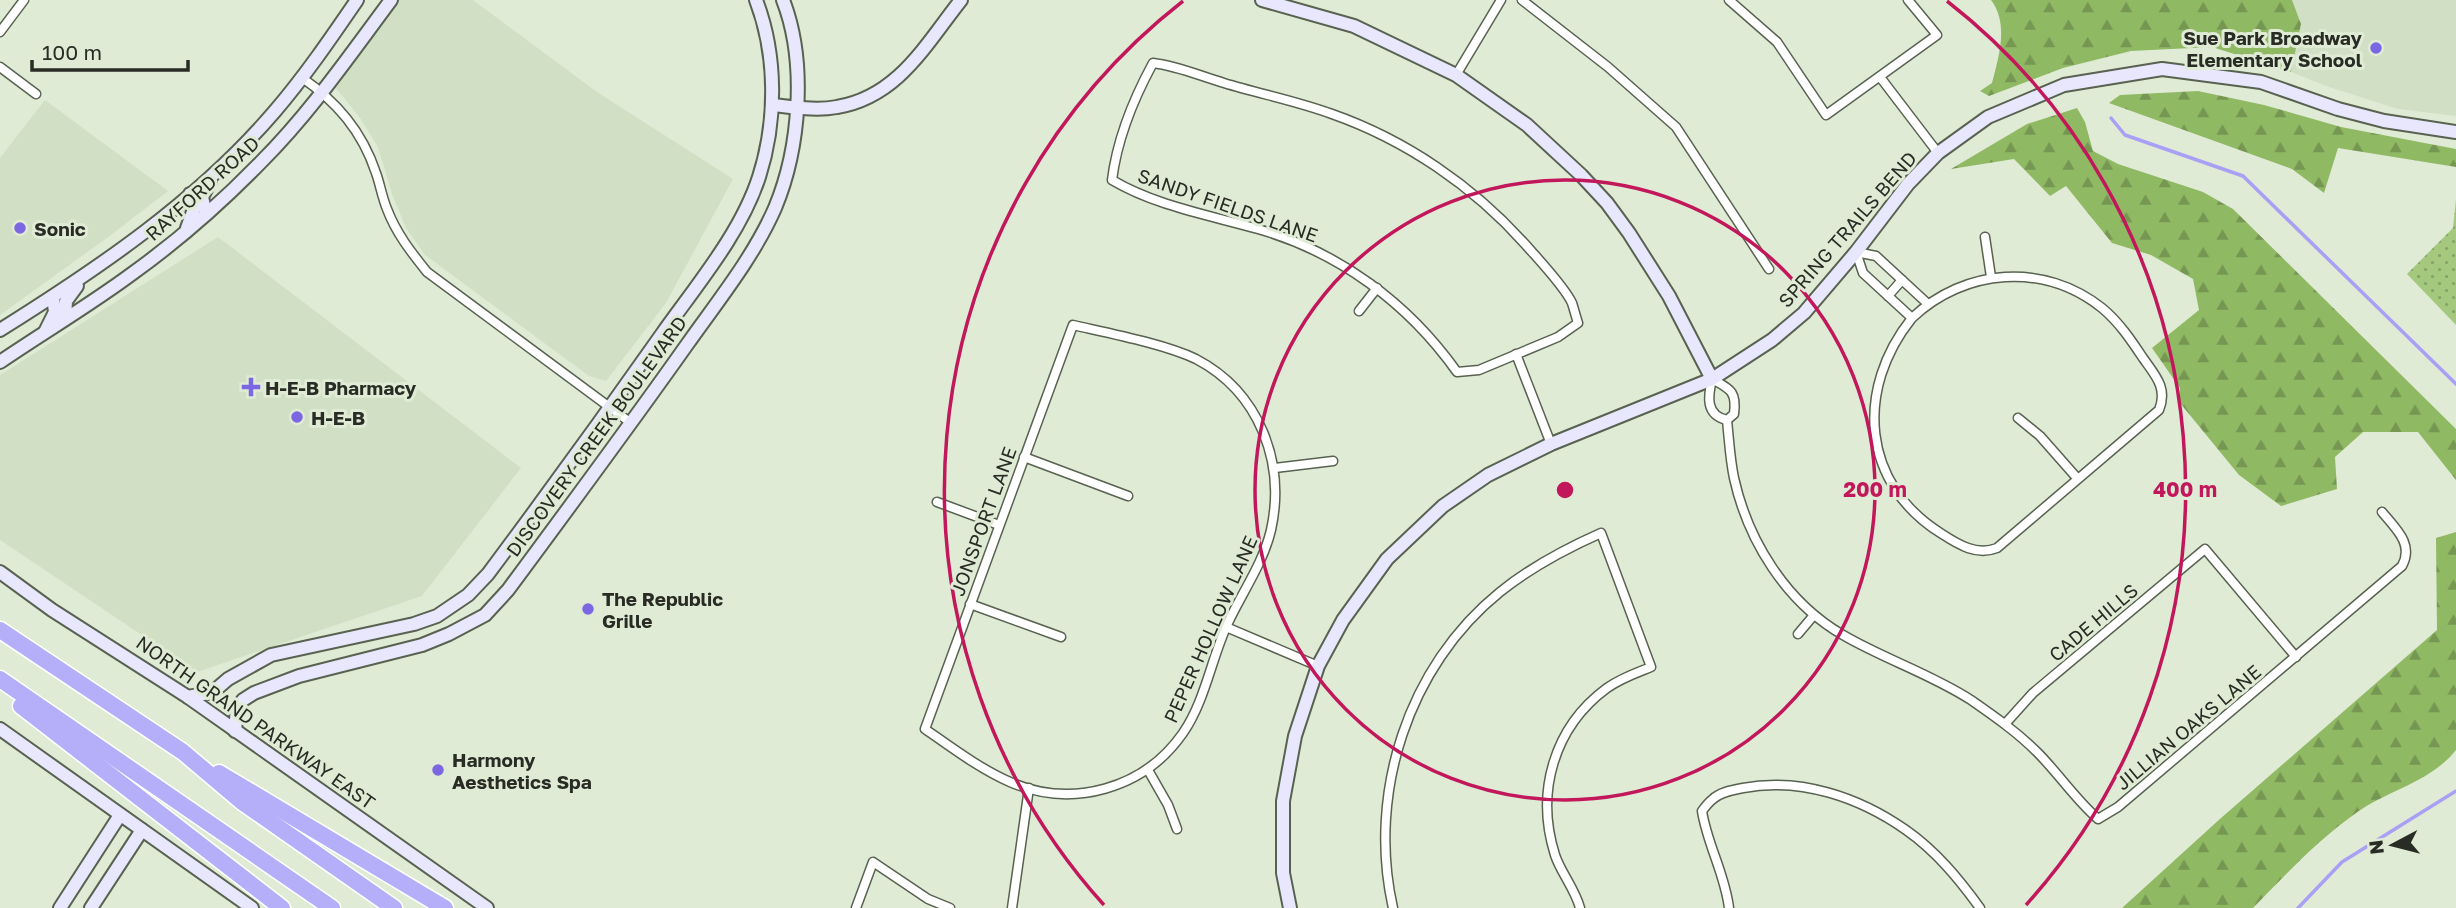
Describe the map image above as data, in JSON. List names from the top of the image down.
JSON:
{
  "streets": {
    "street": [
      "RAYFORD ROAD",
      "SANDY FIELDS LANE",
      "SPRING TRAILS BEND",
      "DISCOVERY CREEK BOULEVARD",
      "JONSPORT LANE",
      "CADE HILLS",
      "PEPER HOLLOW LANE",
      "NORTH GRAND PARKWAY EAST",
      "JILLIAN OAKS LANE"
    ]
  },
  "crossings": [
    ["DISCOVERY CREEK BOULEVARD", "NORTH GRAND PARKWAY EAST"],
    ["JONSPORT LANE", "PEPER HOLLOW LANE"],
    ["CADE HILLS", "JILLIAN OAKS LANE"]
  ],
  "places": {
    "other": [
      "Sue Park Broadway Elementary School",
      "Sonic",
      "H-E-B",
      "The Republic Grille",
      "Harmony Aesthetics Spa"
    ],
    "health": ["H-E-B Pharmacy"]
  },
  "scale_bar": "100 m",
  "north": "left",
  "rings": ["200 m", "400 m"]
}
